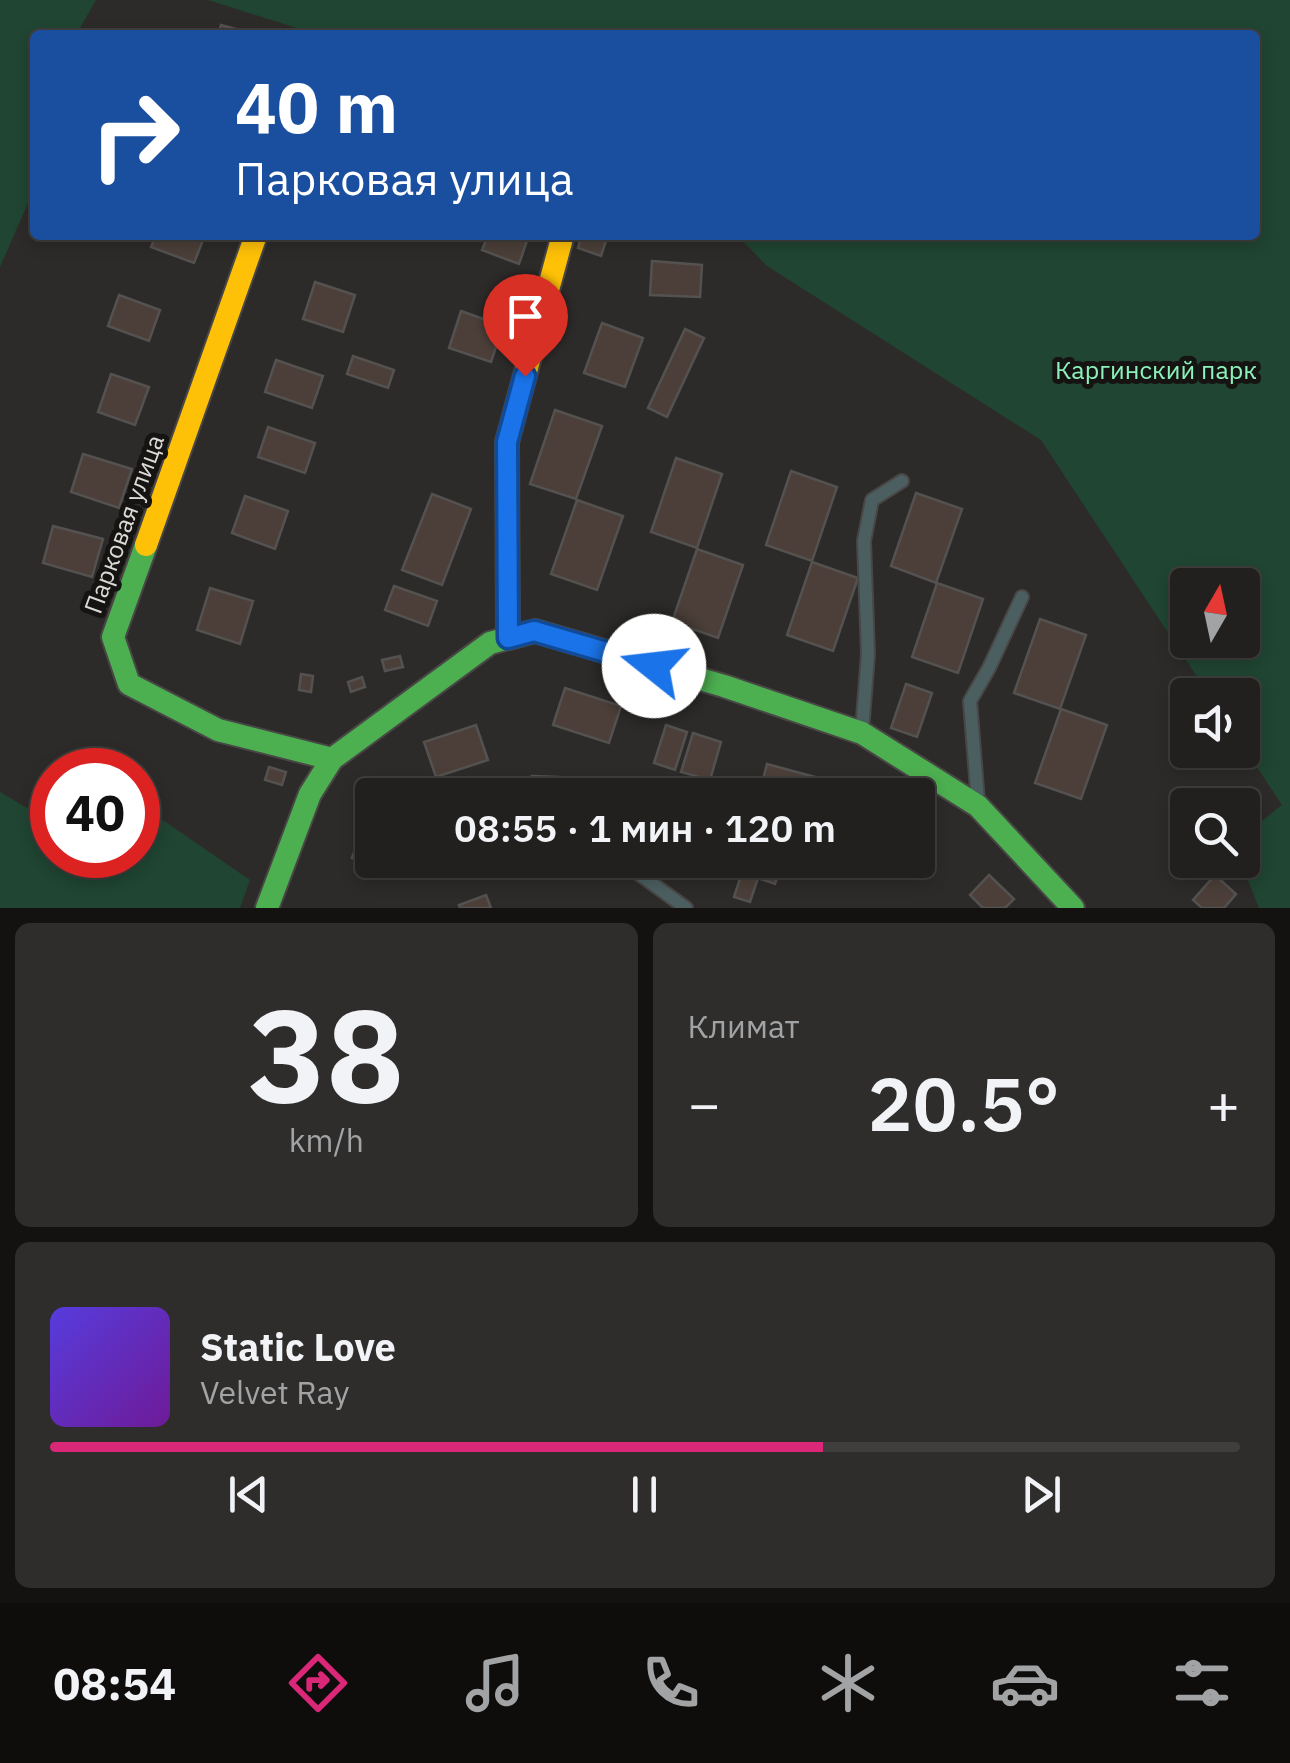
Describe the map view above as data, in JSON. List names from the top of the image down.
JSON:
{
  "streets": {
    "street": ["Парковая улица"]
  },
  "parks": ["Каргинский парк"],
  "north": "top",
  "page": {
    "turn": ["40 m", "Парковая улица"],
    "limit": "40",
    "trip": "08:55 · 1 мин · 120 m",
    "tile": [
      ["38", "km/h"],
      "Климат"
    ],
    "heat": ["−", "20.5°", "+"],
    "song": ["Static Love", "Velvet Ray"],
    "tabs": "08:54"
  }
}
